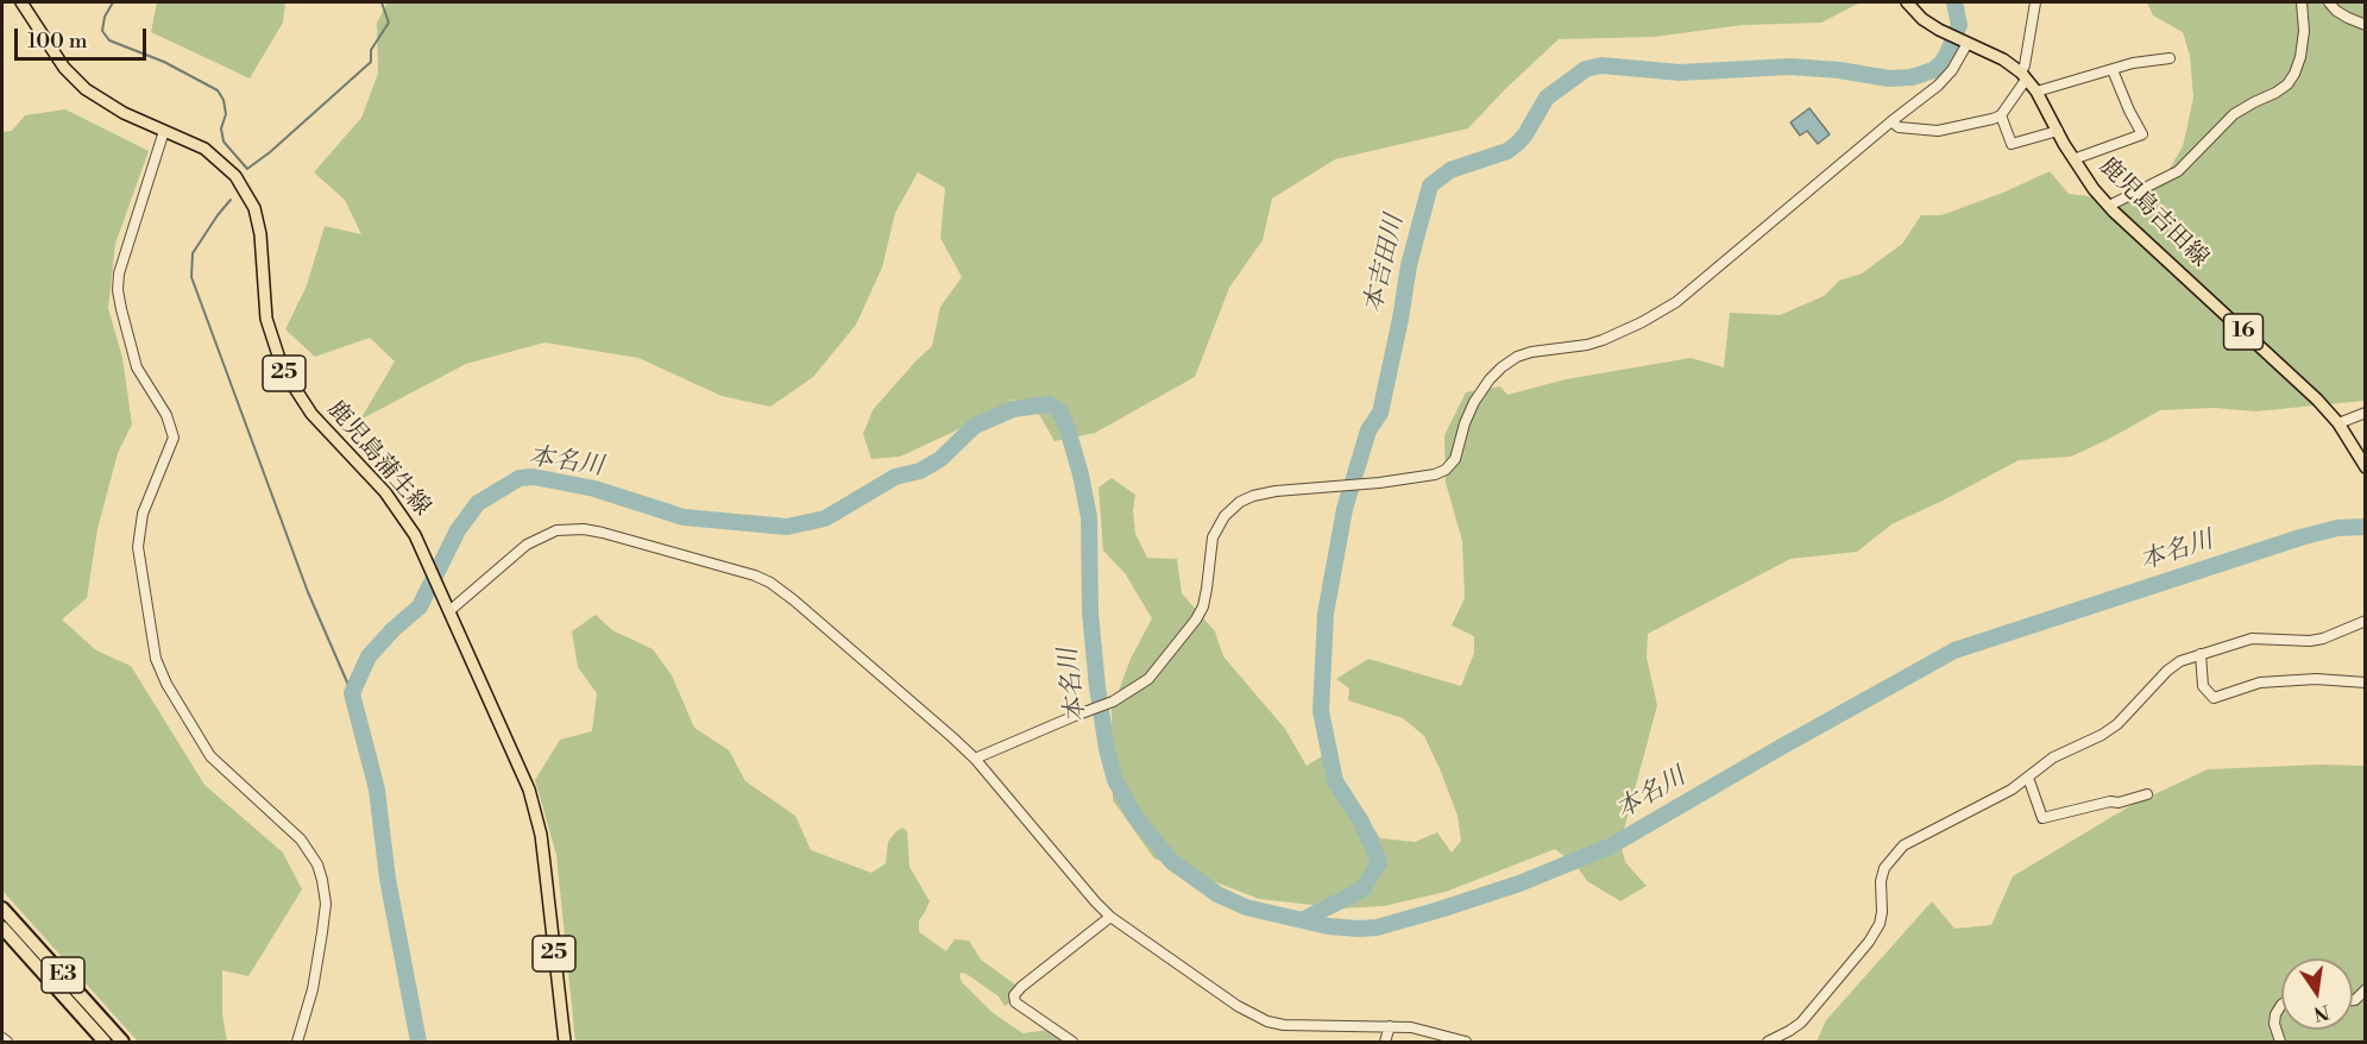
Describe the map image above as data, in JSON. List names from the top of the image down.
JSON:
{
  "streets": {
    "highway": ["E3"],
    "main road": [
      "鹿児島吉田線",
      "16",
      "25",
      "鹿児島蒲生線"
    ]
  },
  "water": ["本吉田川", "本名川"],
  "scale_bar": "100 m",
  "north": "bottom"
}
